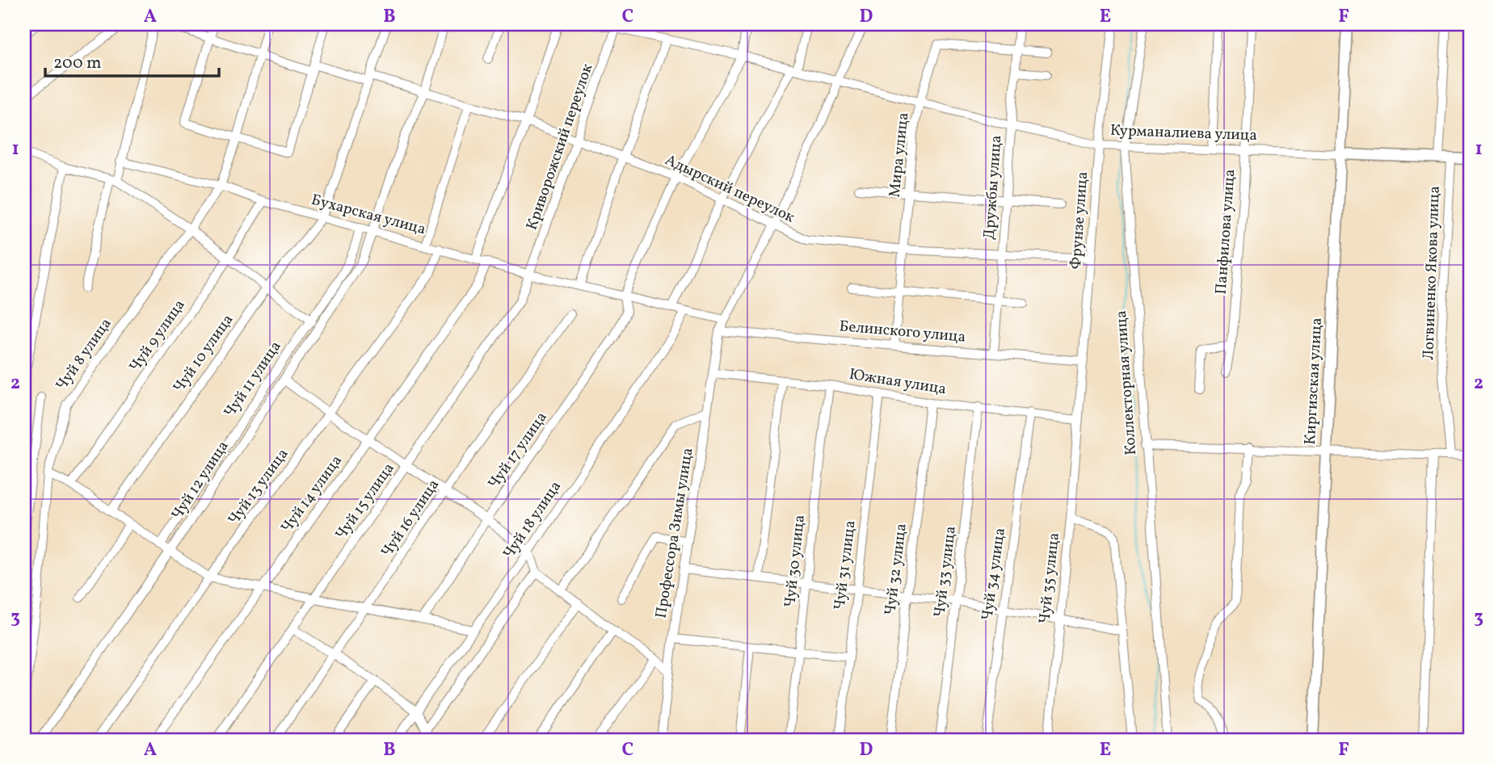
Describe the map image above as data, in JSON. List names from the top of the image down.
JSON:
{
  "streets": {
    "main road": ["Курманалиева улица", "Киргизская улица"],
    "street": [
      "Криворожский переулок",
      "Мира улица",
      "Дружбы улица",
      "Адырский переулок",
      "Бухарская улица",
      "Фрунзе улица",
      "Панфилова улица",
      "Логвиненко Якова улица",
      "Белинского улица",
      "Чуй 9 улица",
      "Чуй 10 улица",
      "Чуй 8 улица",
      "Чуй 11 улица",
      "Южная улица",
      "Коллекторная улица",
      "Чуй 17 улица",
      "Чуй 12 улица",
      "Чуй 13 улица",
      "Чуй 14 улица",
      "Чуй 15 улица",
      "Чуй 16 улица",
      "Чуй 18 улица",
      "Профессора Зимы улица",
      "Чуй 30 улица",
      "Чуй 31 улица",
      "Чуй 32 улица",
      "Чуй 33 улица",
      "Чуй 34 улица",
      "Чуй 35 улица"
    ]
  },
  "crossings": [
    ["Курманалиева улица", "Криворожский переулок"],
    ["Курманалиева улица", "Мира улица"],
    ["Курманалиева улица", "Дружбы улица"],
    ["Курманалиева улица", "Фрунзе улица"],
    ["Курманалиева улица", "Панфилова улица"],
    ["Курманалиева улица", "Логвиненко Якова улица"],
    ["Курманалиева улица", "Киргизская улица"],
    ["Курманалиева улица", "Коллекторная улица"],
    ["Курманалиева улица", "Чуй 17 улица"],
    ["Курманалиева улица", "Профессора Зимы улица"],
    ["Криворожский переулок", "Адырский переулок"],
    ["Криворожский переулок", "Бухарская улица"],
    ["Криворожский переулок", "Чуй 15 улица"],
    ["Мира улица", "Дружбы улица"],
    ["Мира улица", "Адырский переулок"],
    ["Мира улица", "Белинского улица"],
    ["Дружбы улица", "Адырский переулок"],
    ["Дружбы улица", "Белинского улица"],
    ["Адырский переулок", "Фрунзе улица"],
    ["Адырский переулок", "Чуй 10 улица"],
    ["Адырский переулок", "Чуй 8 улица"],
    ["Адырский переулок", "Чуй 17 улица"],
    ["Адырский переулок", "Чуй 12 улица"],
    ["Адырский переулок", "Профессора Зимы улица"],
    ["Бухарская улица", "Чуй 9 улица"],
    ["Бухарская улица", "Чуй 10 улица"],
    ["Бухарская улица", "Чуй 8 улица"],
    ["Бухарская улица", "Чуй 11 улица"],
    ["Бухарская улица", "Чуй 17 улица"],
    ["Бухарская улица", "Чуй 12 улица"],
    ["Бухарская улица", "Чуй 13 улица"],
    ["Бухарская улица", "Чуй 14 улица"],
    ["Бухарская улица", "Чуй 15 улица"],
    ["Бухарская улица", "Чуй 18 улица"],
    ["Бухарская улица", "Профессора Зимы улица"],
    ["Фрунзе улица", "Белинского улица"],
    ["Фрунзе улица", "Южная улица"],
    ["Фрунзе улица", "Чуй 35 улица"],
    ["Белинского улица", "Профессора Зимы улица"],
    ["Южная улица", "Профессора Зимы улица"],
    ["Южная улица", "Чуй 30 улица"],
    ["Южная улица", "Чуй 31 улица"],
    ["Южная улица", "Чуй 32 улица"],
    ["Южная улица", "Чуй 33 улица"],
    ["Южная улица", "Чуй 34 улица"],
    ["Южная улица", "Чуй 35 улица"]
  ],
  "scale_bar": "200 m",
  "grid": {
    "columns": [
      "A",
      "B",
      "C",
      "D",
      "E",
      "F"
    ],
    "rows": ["1", "2", "3"]
  }
}
